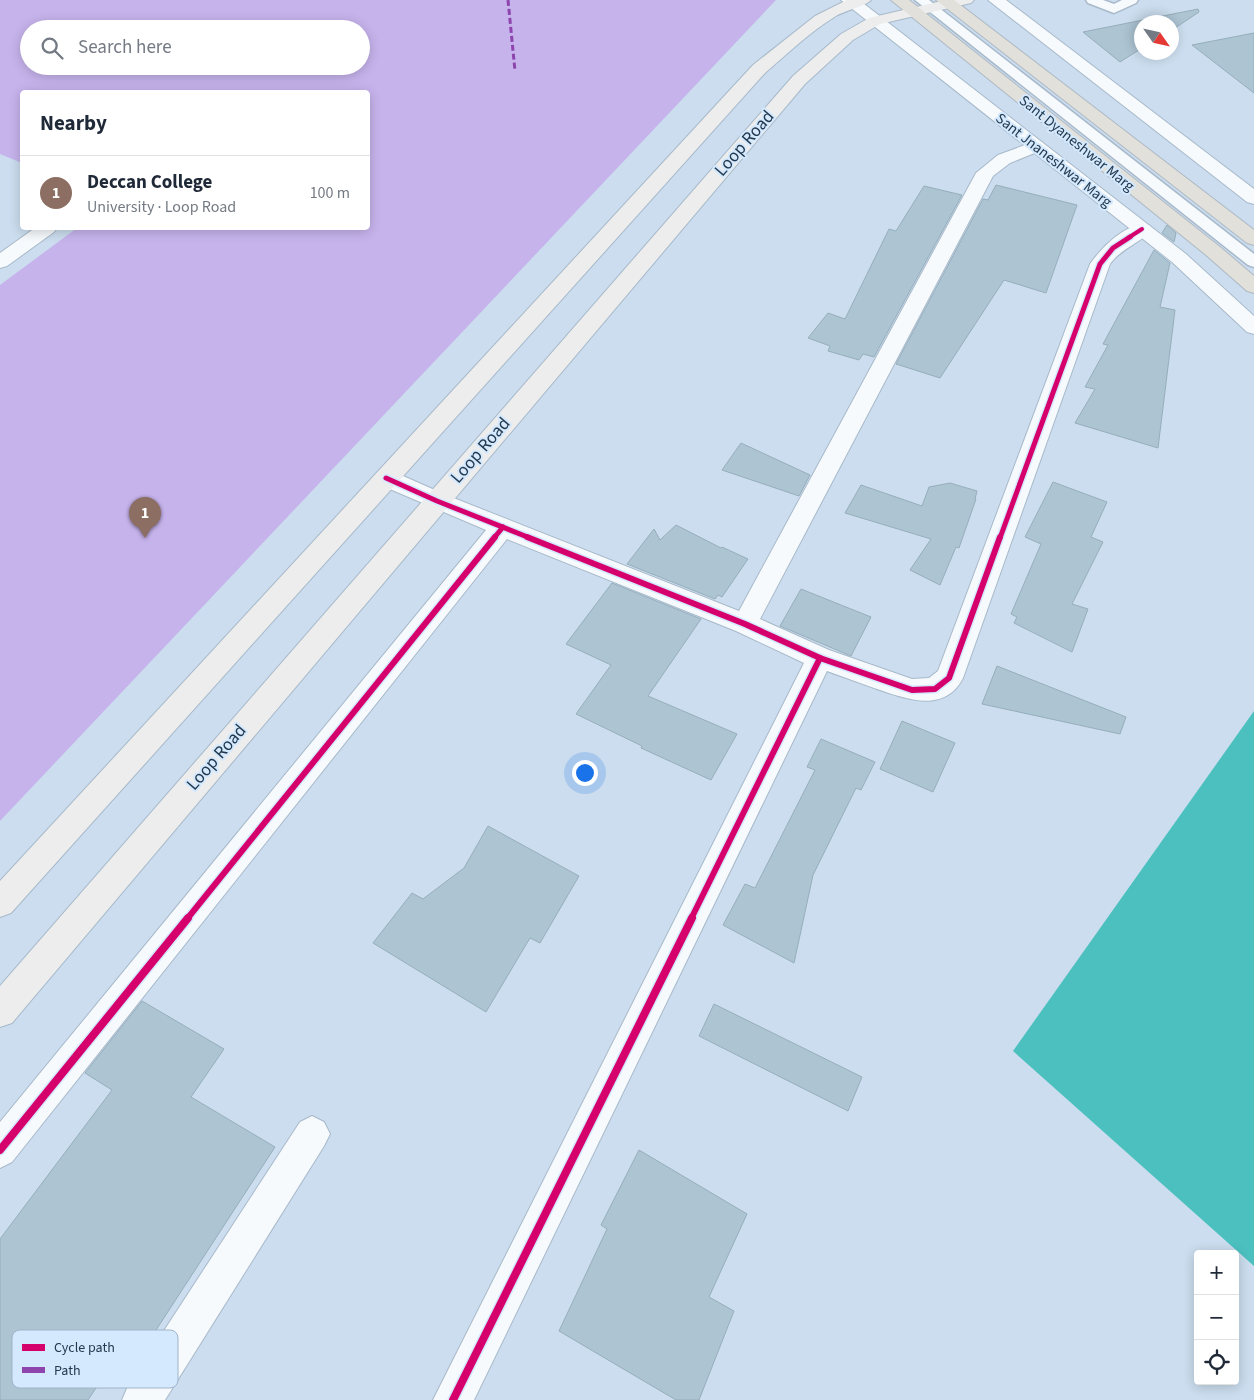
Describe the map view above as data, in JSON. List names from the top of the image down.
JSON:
{
  "streets": {
    "main road": ["Loop Road", "Sant Dyaneshwar Marg"],
    "street": ["Sant Jnaneshwar Marg"]
  },
  "crossings": [
    ["Loop Road", "Sant Dyaneshwar Marg"],
    ["Loop Road", "Sant Jnaneshwar Marg"]
  ],
  "legend": ["Cycle path", "Path"],
  "north": "bottom right",
  "page": {
    "search": "Search here",
    "heading": "Nearby",
    "list": [
      {
        "mark": "1",
        "name": "Deccan College",
        "note": "University · Loop Road",
        "value": "100 m"
      }
    ],
    "pins": "1",
    "map_buttons": ["+", "−"]
  }
}
